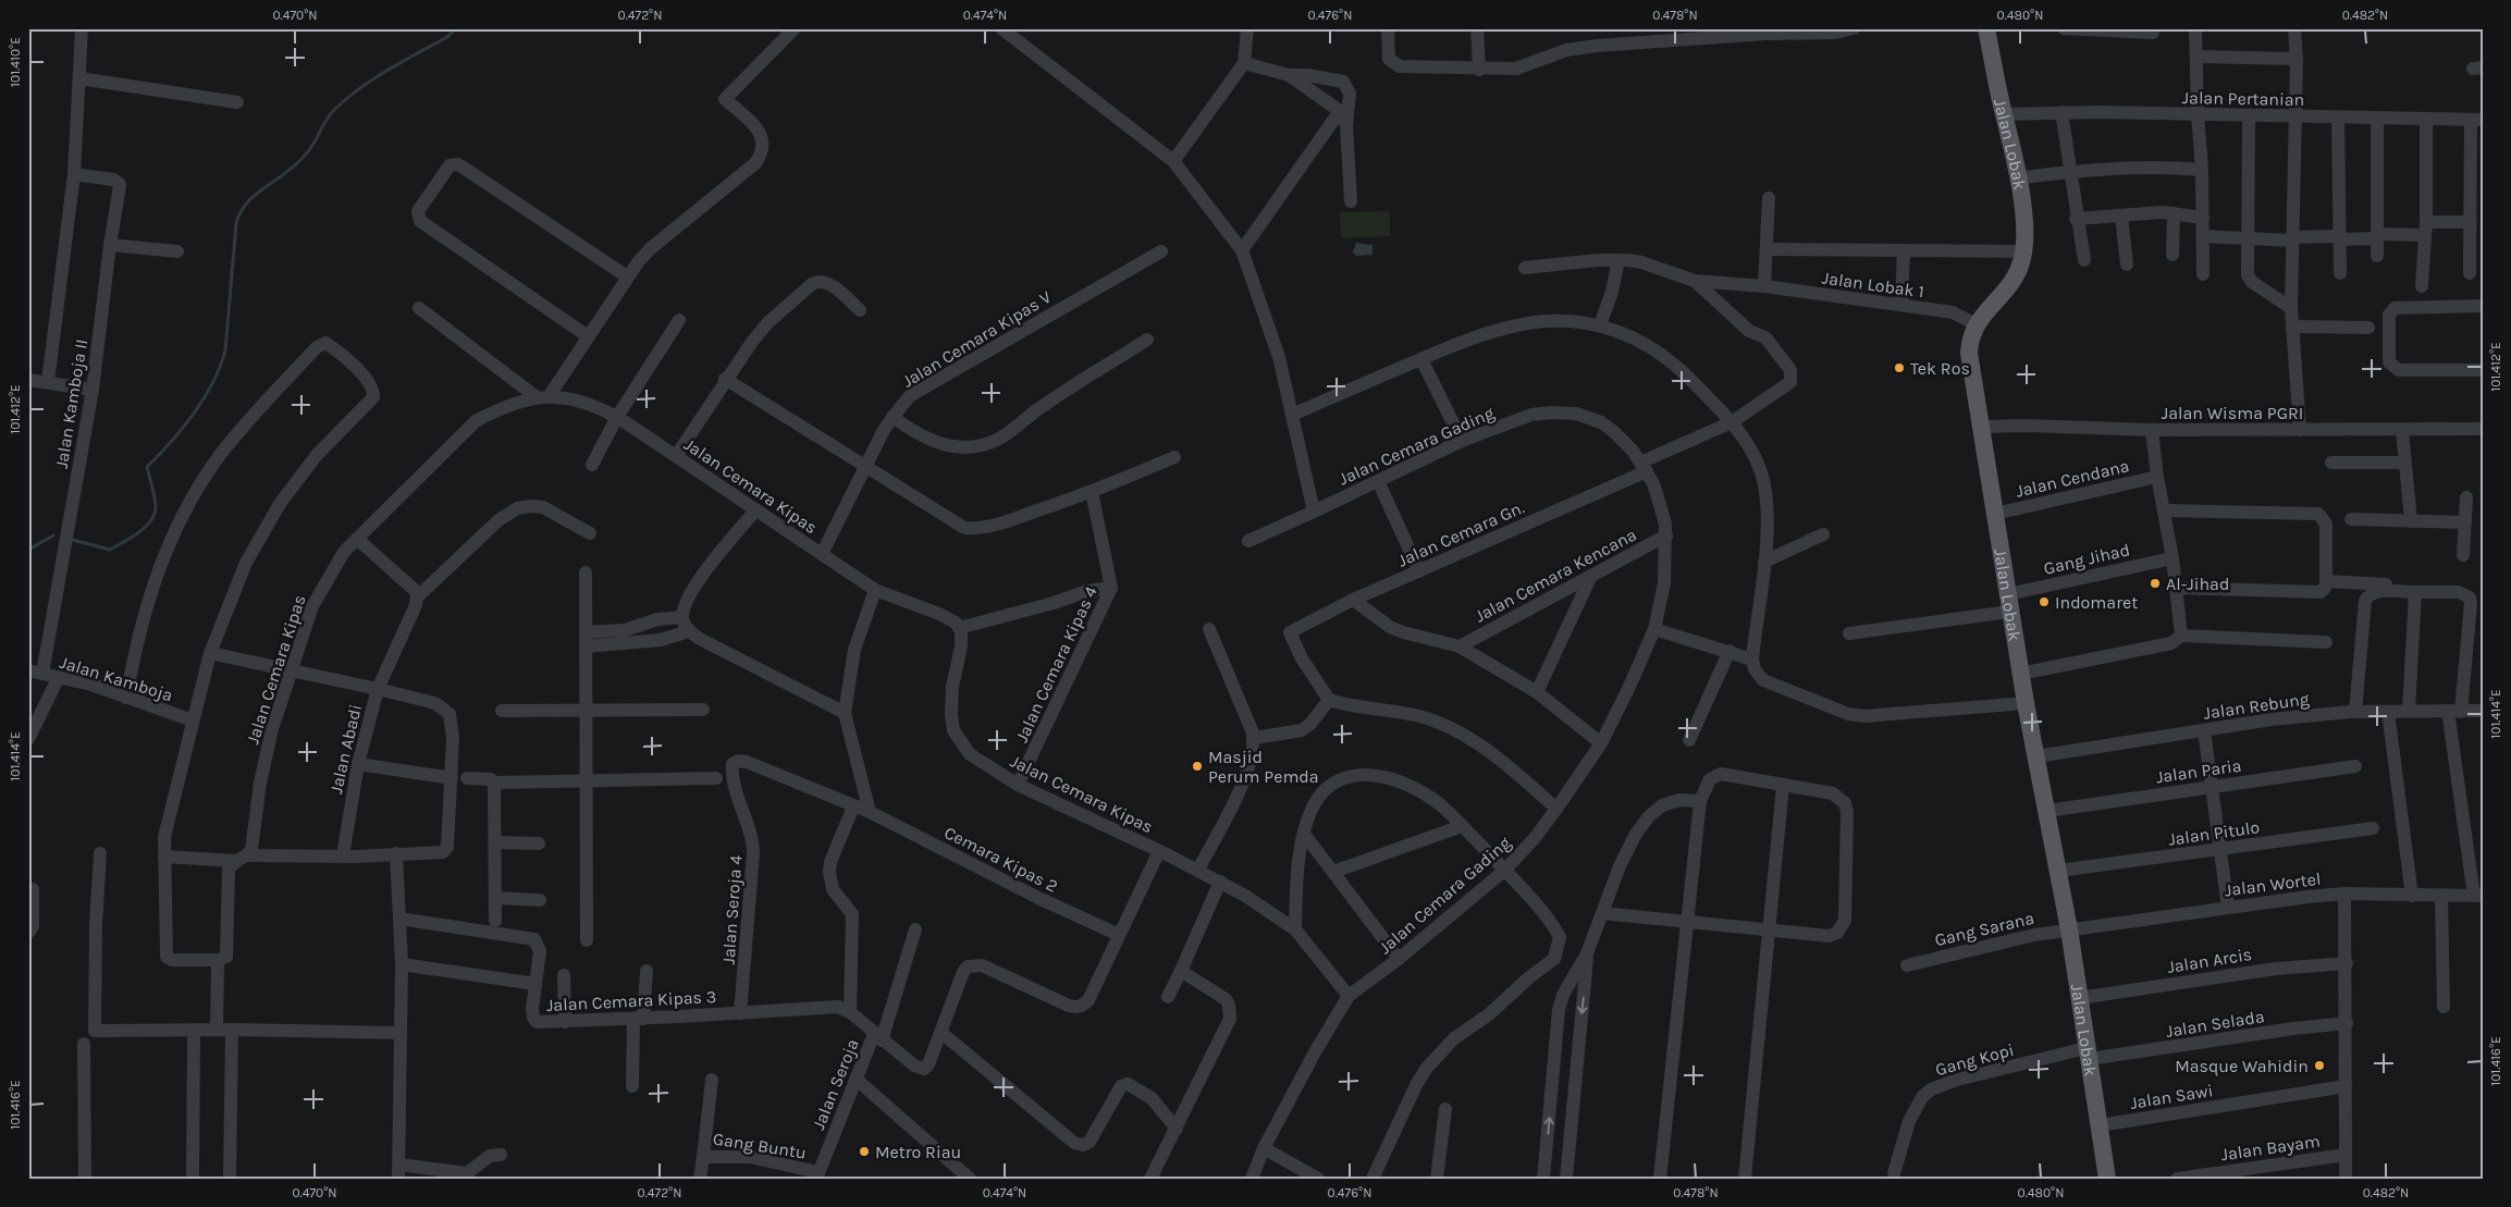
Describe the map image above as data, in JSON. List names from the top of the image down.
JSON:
{
  "streets": {
    "main road": ["Jalan Lobak"],
    "street": [
      "Jalan Pertanian",
      "Jalan Lobak 1",
      "Jalan Cemara Kipas V",
      "Jalan Kamboja II",
      "Jalan Wisma PGRI",
      "Jalan Cemara Gading",
      "Jalan Cendana",
      "Jalan Cemara Kipas",
      "Jalan Cemara Gn.",
      "Gang Jihad",
      "Jalan Cemara Kencana",
      "Jalan Cemara Kipas 4",
      "Jalan Kamboja",
      "Jalan Rebung",
      "Jalan Abadi",
      "Jalan Paria",
      "Jalan Pitulo",
      "Cemara Kipas 2",
      "Jalan Wortel",
      "Jalan Seroja 4",
      "Gang Sarana",
      "Jalan Arcis",
      "Jalan Cemara Kipas 3",
      "Jalan Selada",
      "Gang Kopi",
      "Jalan Seroja",
      "Jalan Sawi",
      "Gang Buntu",
      "Jalan Bayam"
    ]
  },
  "crossings": [
    ["Jalan Pertanian", "Jalan Lobak"],
    ["Jalan Lobak", "Jalan Lobak 1"],
    ["Jalan Lobak", "Jalan Wisma PGRI"],
    ["Jalan Lobak", "Jalan Cendana"],
    ["Jalan Lobak", "Gang Jihad"],
    ["Jalan Lobak", "Jalan Rebung"],
    ["Jalan Lobak", "Jalan Paria"],
    ["Jalan Lobak", "Jalan Pitulo"],
    ["Jalan Lobak", "Jalan Wortel"],
    ["Jalan Lobak", "Gang Sarana"],
    ["Jalan Lobak", "Jalan Arcis"],
    ["Jalan Lobak", "Jalan Selada"],
    ["Jalan Lobak", "Gang Kopi"],
    ["Jalan Lobak", "Jalan Sawi"],
    ["Jalan Lobak 1", "Jalan Cemara Gn."],
    ["Jalan Cemara Kipas V", "Jalan Cemara Kipas"],
    ["Jalan Kamboja II", "Jalan Kamboja"],
    ["Jalan Cemara Gading", "Jalan Cemara Kipas"],
    ["Jalan Cemara Gading", "Jalan Cemara Gn."],
    ["Jalan Cemara Gading", "Jalan Cemara Kencana"],
    ["Jalan Cemara Kipas", "Jalan Cemara Kipas 4"],
    ["Jalan Cemara Kipas", "Jalan Abadi"],
    ["Cemara Kipas 2", "Jalan Seroja 4"],
    ["Jalan Wortel", "Gang Sarana"],
    ["Jalan Seroja 4", "Jalan Cemara Kipas 3"],
    ["Jalan Selada", "Gang Kopi"],
    ["Jalan Seroja", "Gang Buntu"]
  ],
  "places": [
    "Tek Ros",
    "Al-Jihad",
    "Indomaret",
    "Masjid Perum Pemda",
    "Masque Wahidin",
    "Metro Riau"
  ],
  "coordinates": [
    "0.470°N",
    "0.472°N",
    "0.474°N",
    "0.476°N",
    "0.478°N",
    "0.480°N",
    "0.482°N",
    "101.410°E",
    "101.412°E",
    "101.414°E",
    "101.416°E"
  ]
}
